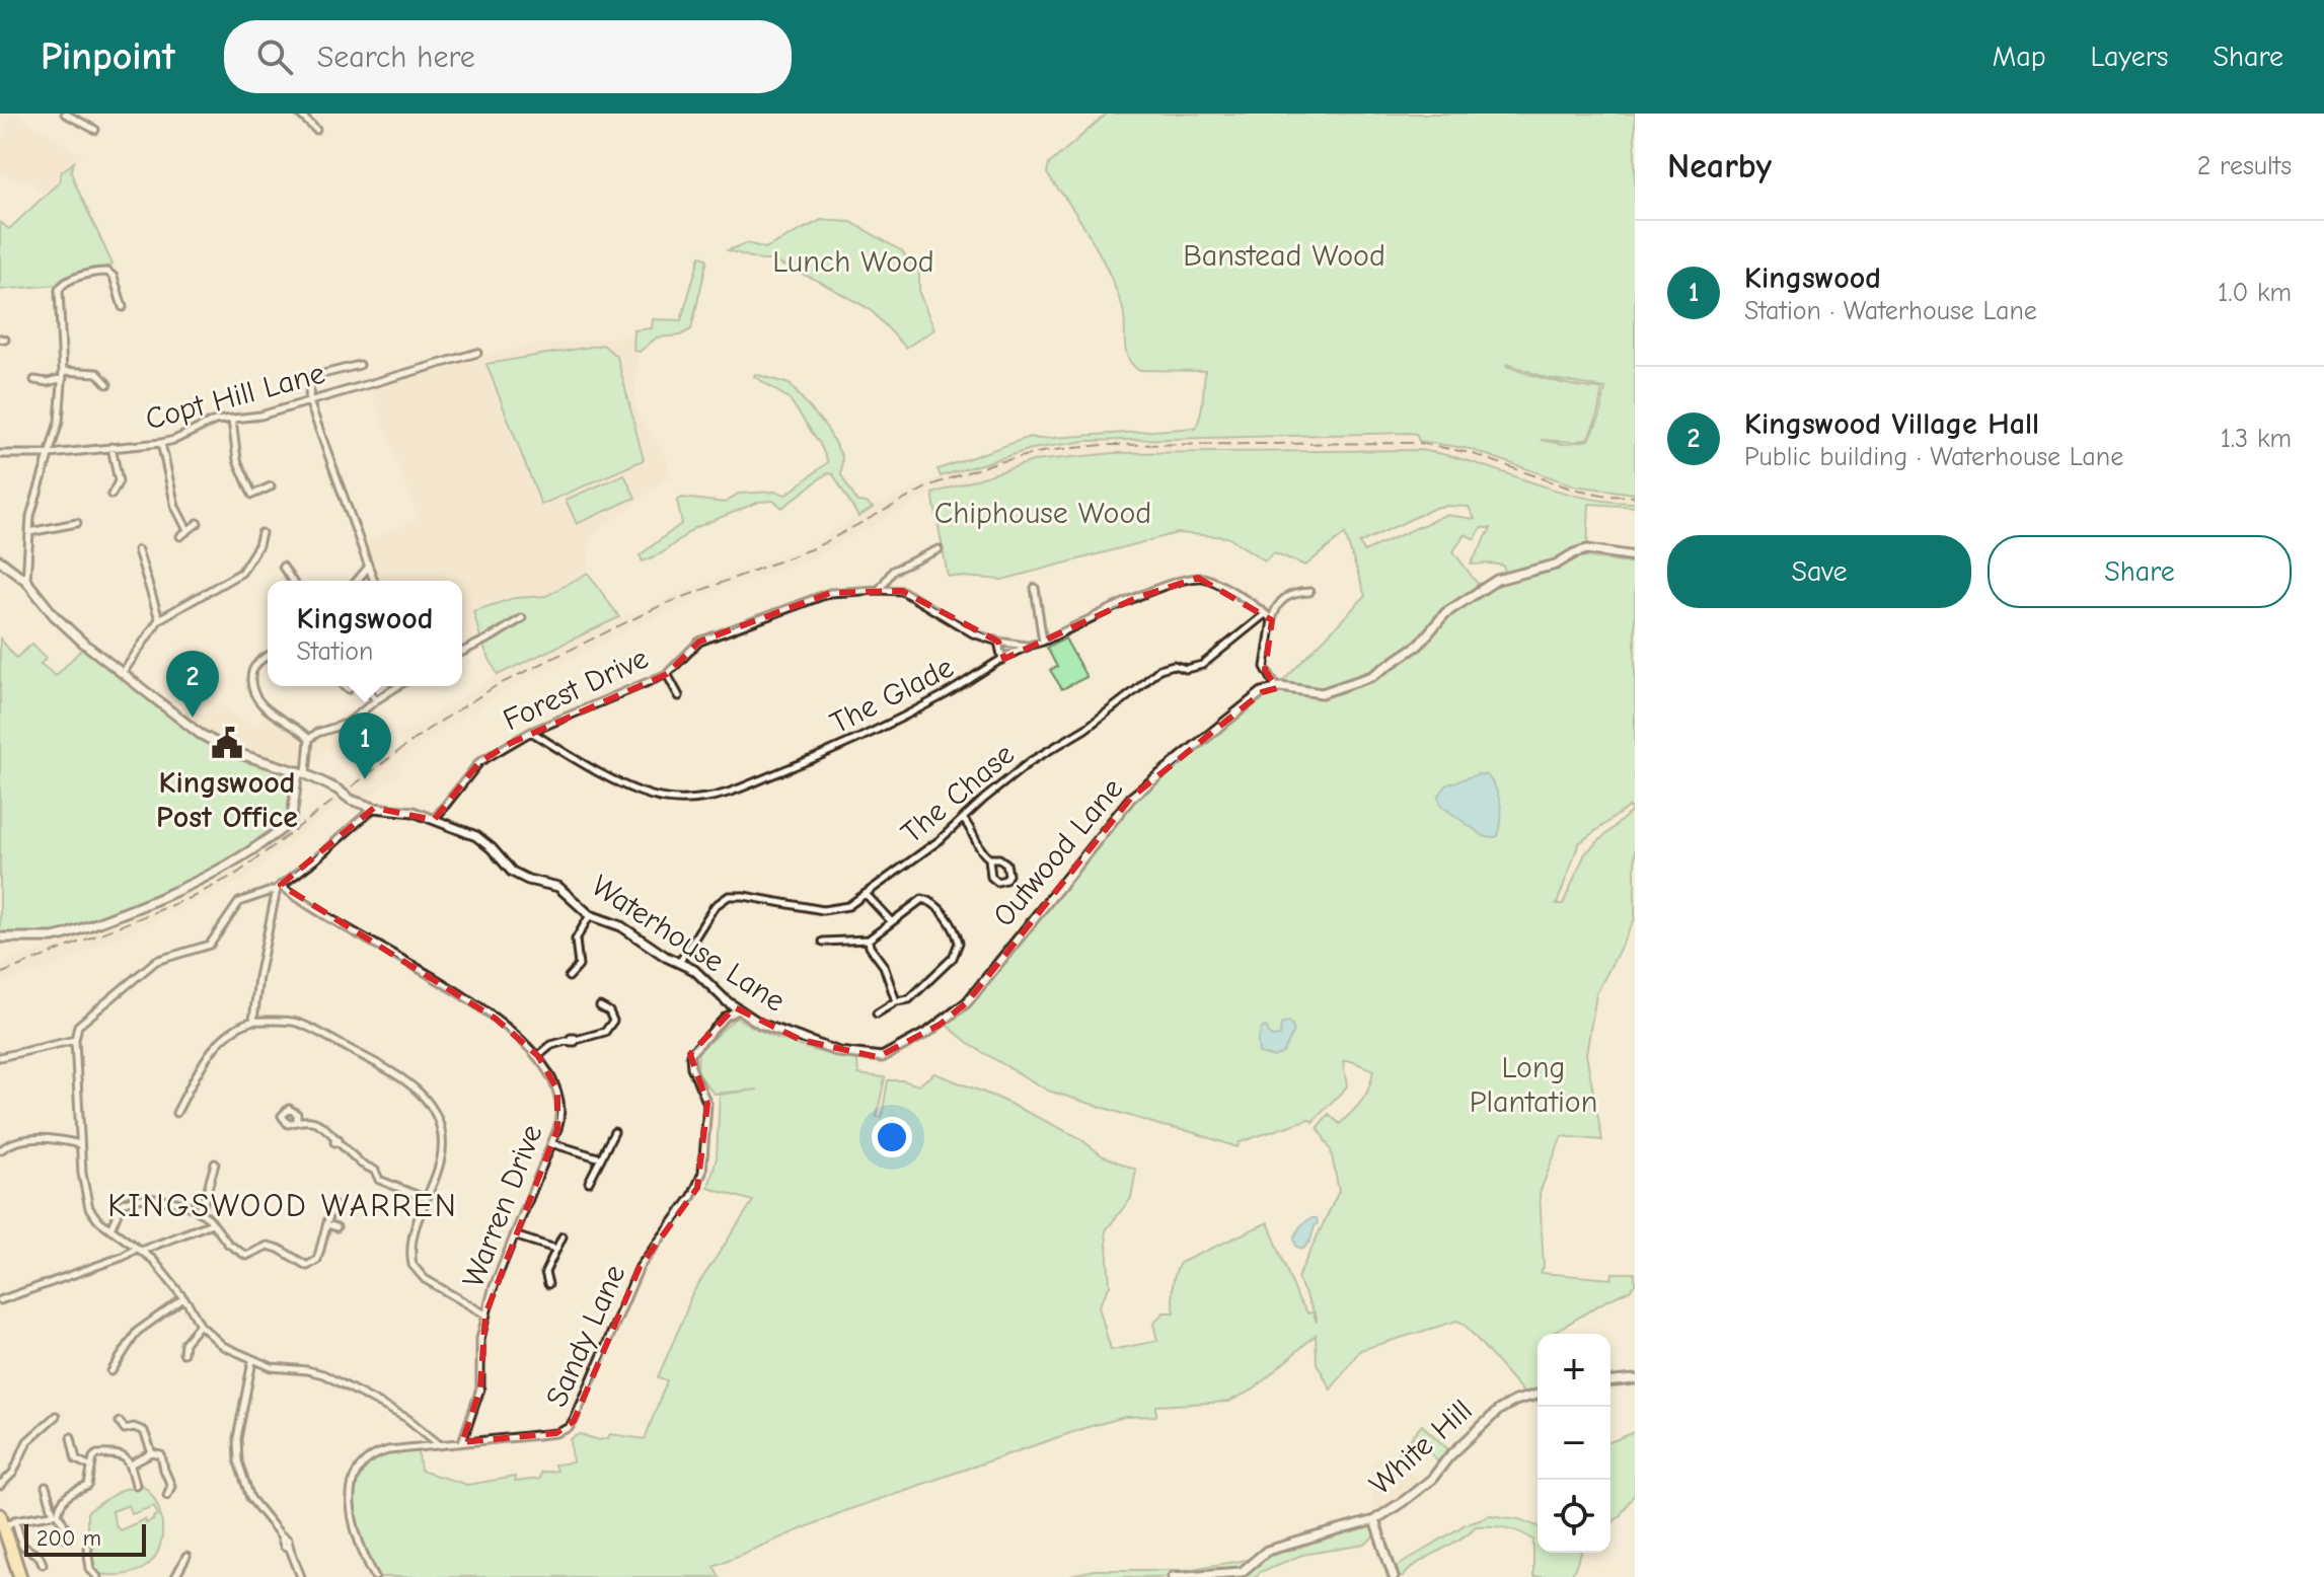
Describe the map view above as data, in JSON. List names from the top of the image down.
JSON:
{
  "streets": {
    "main road": ["Outwood Lane", "Waterhouse Lane", "White Hill"],
    "street": [
      "Copt Hill Lane",
      "Forest Drive",
      "The Glade",
      "The Chase",
      "Warren Drive",
      "Sandy Lane"
    ]
  },
  "crossings": [
    ["Forest Drive", "The Glade"],
    ["Forest Drive", "Waterhouse Lane"],
    ["The Glade", "The Chase"],
    ["The Chase", "Waterhouse Lane"],
    ["Outwood Lane", "Waterhouse Lane"],
    ["Waterhouse Lane", "Sandy Lane"],
    ["Warren Drive", "Sandy Lane"]
  ],
  "districts": ["KINGSWOOD WARREN"],
  "parks": [
    "Banstead Wood",
    "Lunch Wood",
    "Chiphouse Wood",
    "Long Plantation"
  ],
  "places": {
    "public building": ["Kingswood Post Office"]
  },
  "scale_bar": "200 m",
  "page": {
    "header": "Pinpoint",
    "search": "Search here",
    "nav": ["Map", "Layers", "Share"],
    "heading": ["Nearby", "2 results"],
    "list": [
      {
        "mark": "1",
        "name": "Kingswood",
        "note": "Station · Waterhouse Lane",
        "value": "1.0 km"
      },
      {
        "mark": "2",
        "name": "Kingswood Village Hall",
        "note": "Public building · Waterhouse Lane",
        "value": "1.3 km"
      }
    ],
    "buttons": ["Save", "Share"],
    "popup": ["Kingswood", "Station"],
    "pins": ["2", "1"],
    "map_buttons": ["+", "−"],
    "scale": "200 m"
  }
}
